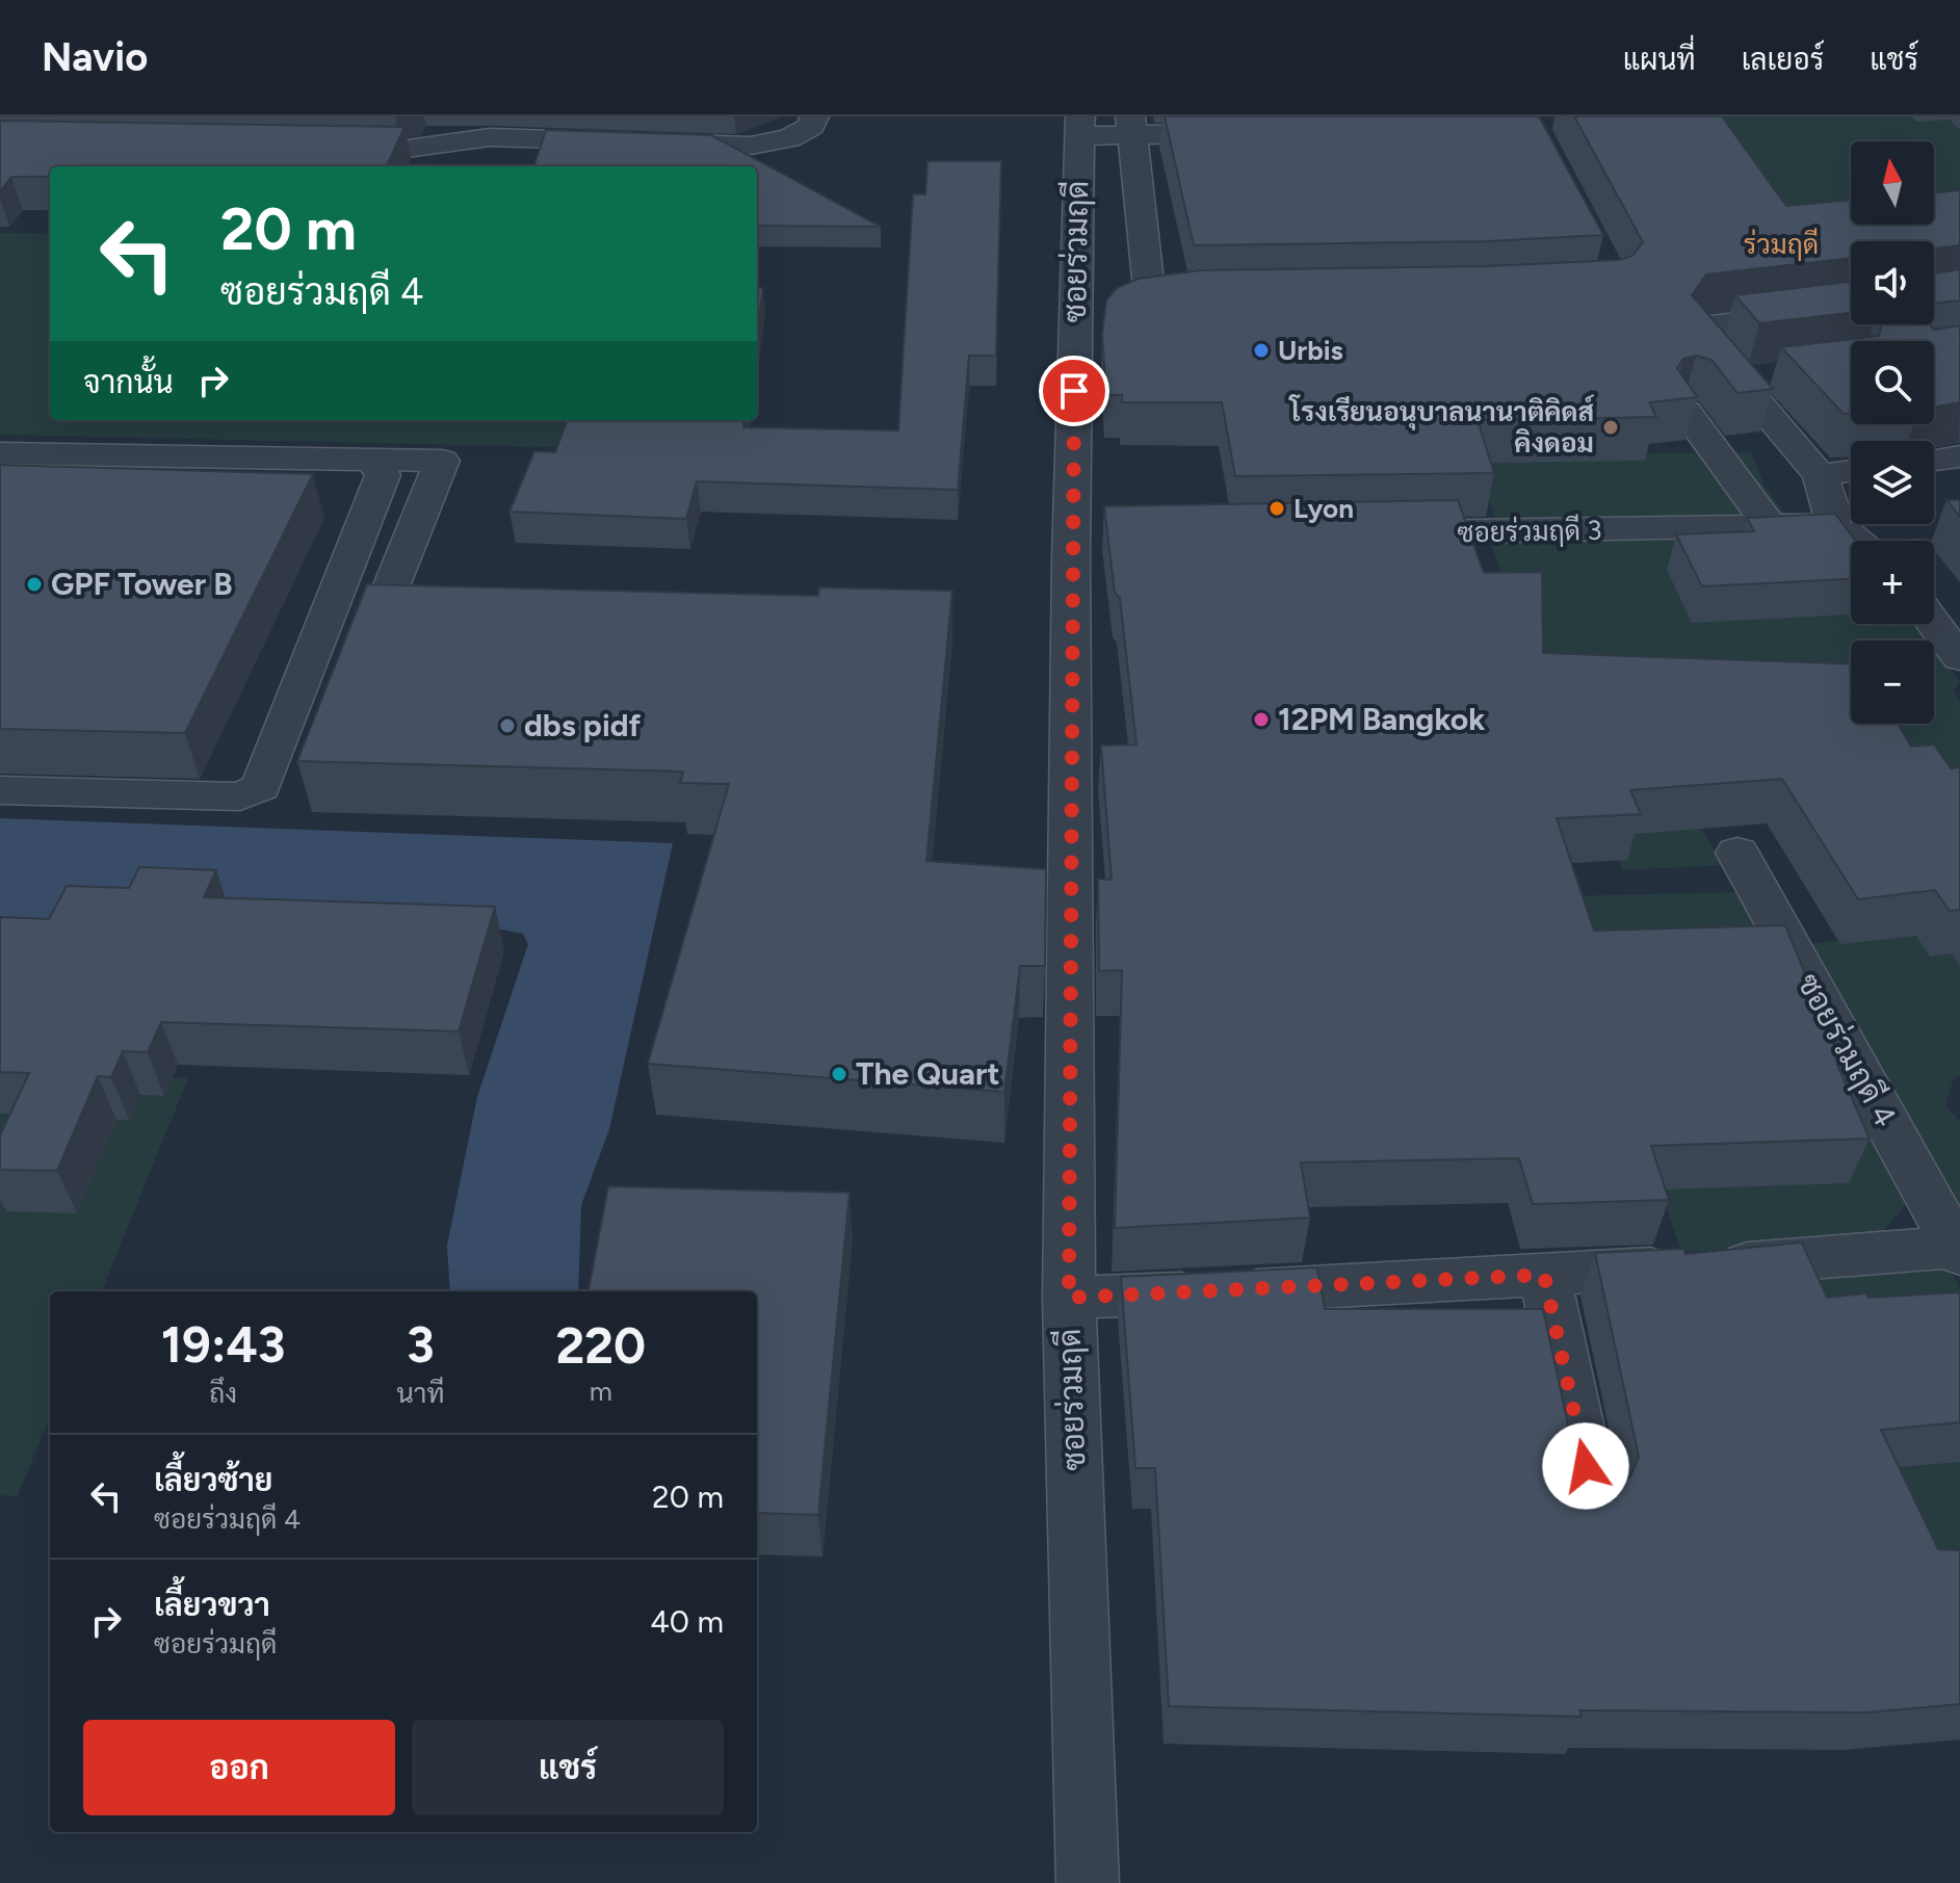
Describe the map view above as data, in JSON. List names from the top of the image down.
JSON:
{
  "streets": {
    "street": ["ซอยร่วมฤดี", "ซอยร่วมฤดี 3", "ซอยร่วมฤดี 4"]
  },
  "crossings": [
    ["ซอยร่วมฤดี", "ซอยร่วมฤดี 4"]
  ],
  "districts": ["ร่วมฤดี"],
  "places": [
    "Urbis",
    "โรงเรียนอนุบาลนานาติคิดส์ คิงดอม",
    "Lyon",
    "GPF Tower B",
    "12PM Bangkok",
    "dbs pidf",
    "The Quart"
  ],
  "north": "top",
  "page": {
    "header": "Navio",
    "nav": ["แผนที่", "เลเยอร์", "แชร์"],
    "map_buttons": ["+", "−"],
    "turn": ["20 m", "ซอยร่วมฤดี 4"],
    "then": "จากนั้น",
    "eta": [
      "19:43",
      "ถึง",
      "3",
      "นาที",
      "220",
      "m"
    ],
    "list": [
      {
        "name": "เลี้ยวซ้าย",
        "note": "ซอยร่วมฤดี 4",
        "value": "20 m"
      },
      {
        "name": "เลี้ยวขวา",
        "note": "ซอยร่วมฤดี",
        "value": "40 m"
      }
    ],
    "buttons": ["ออก", "แชร์"]
  }
}
